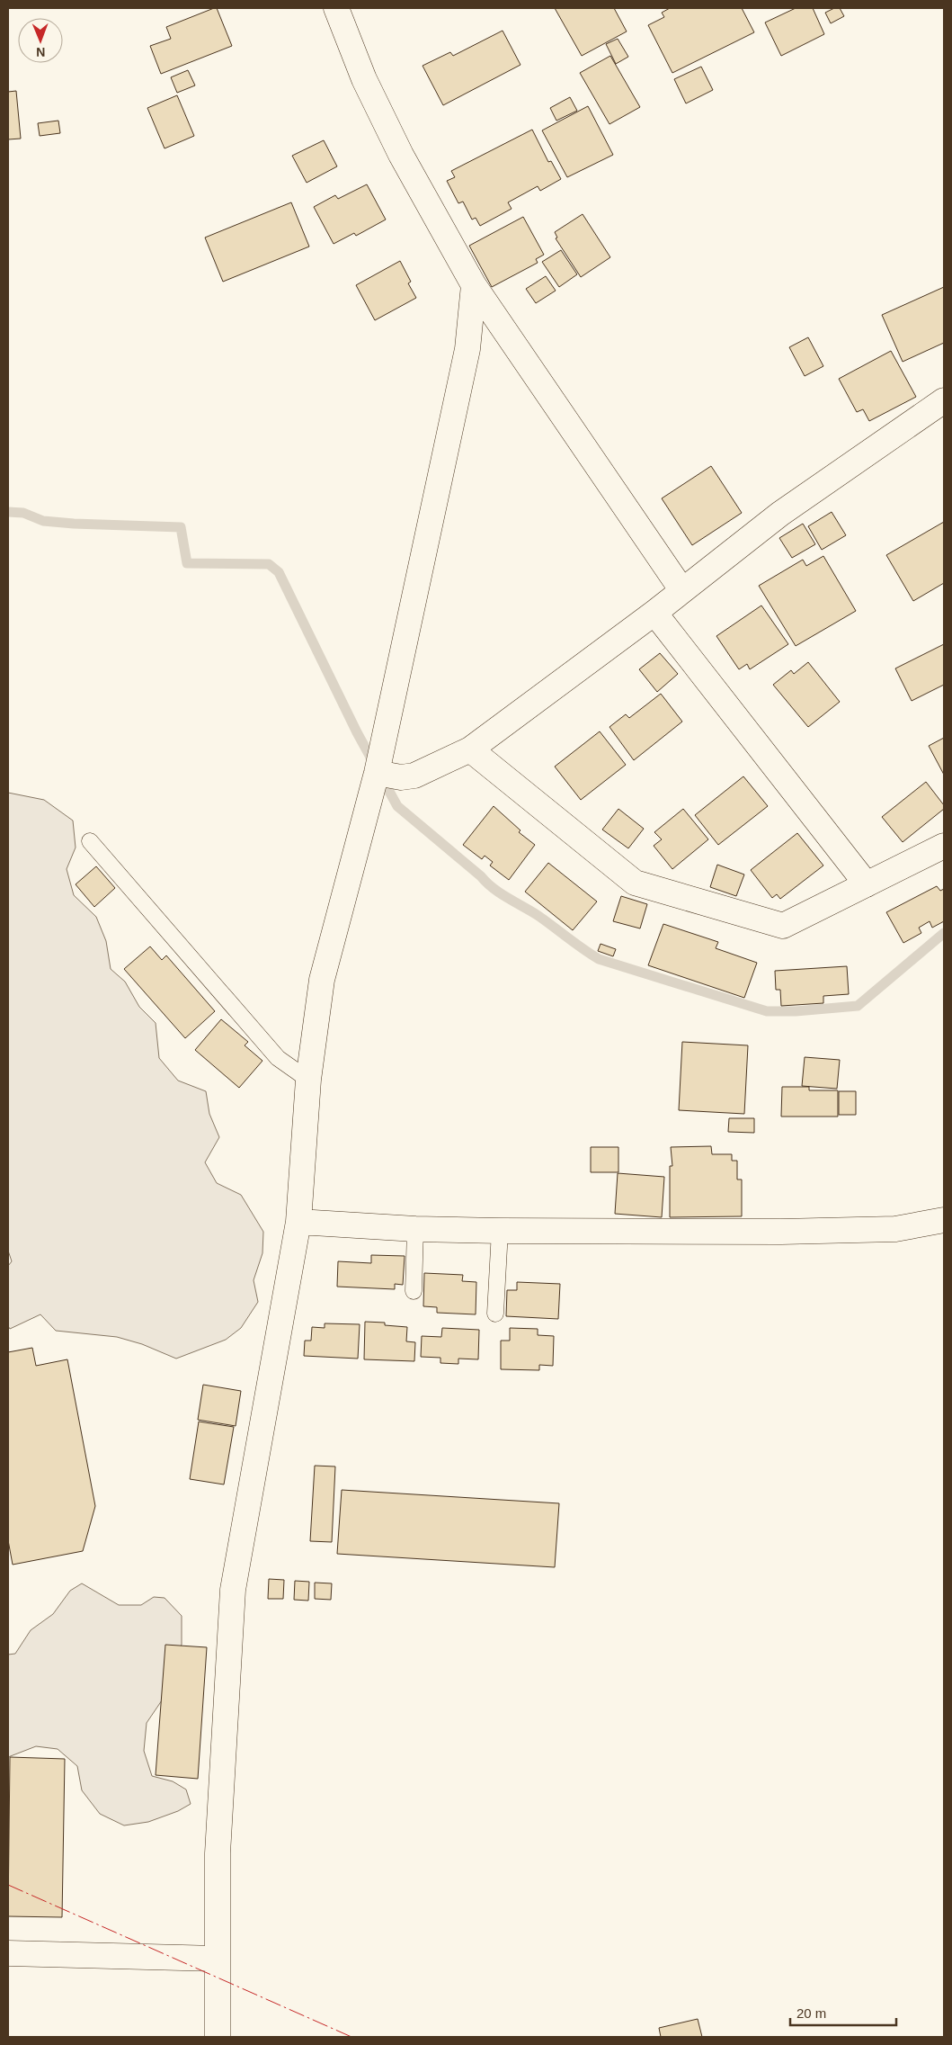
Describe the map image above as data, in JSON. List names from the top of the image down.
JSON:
{
  "scale_bar": "20 m",
  "north": "bottom"
}
